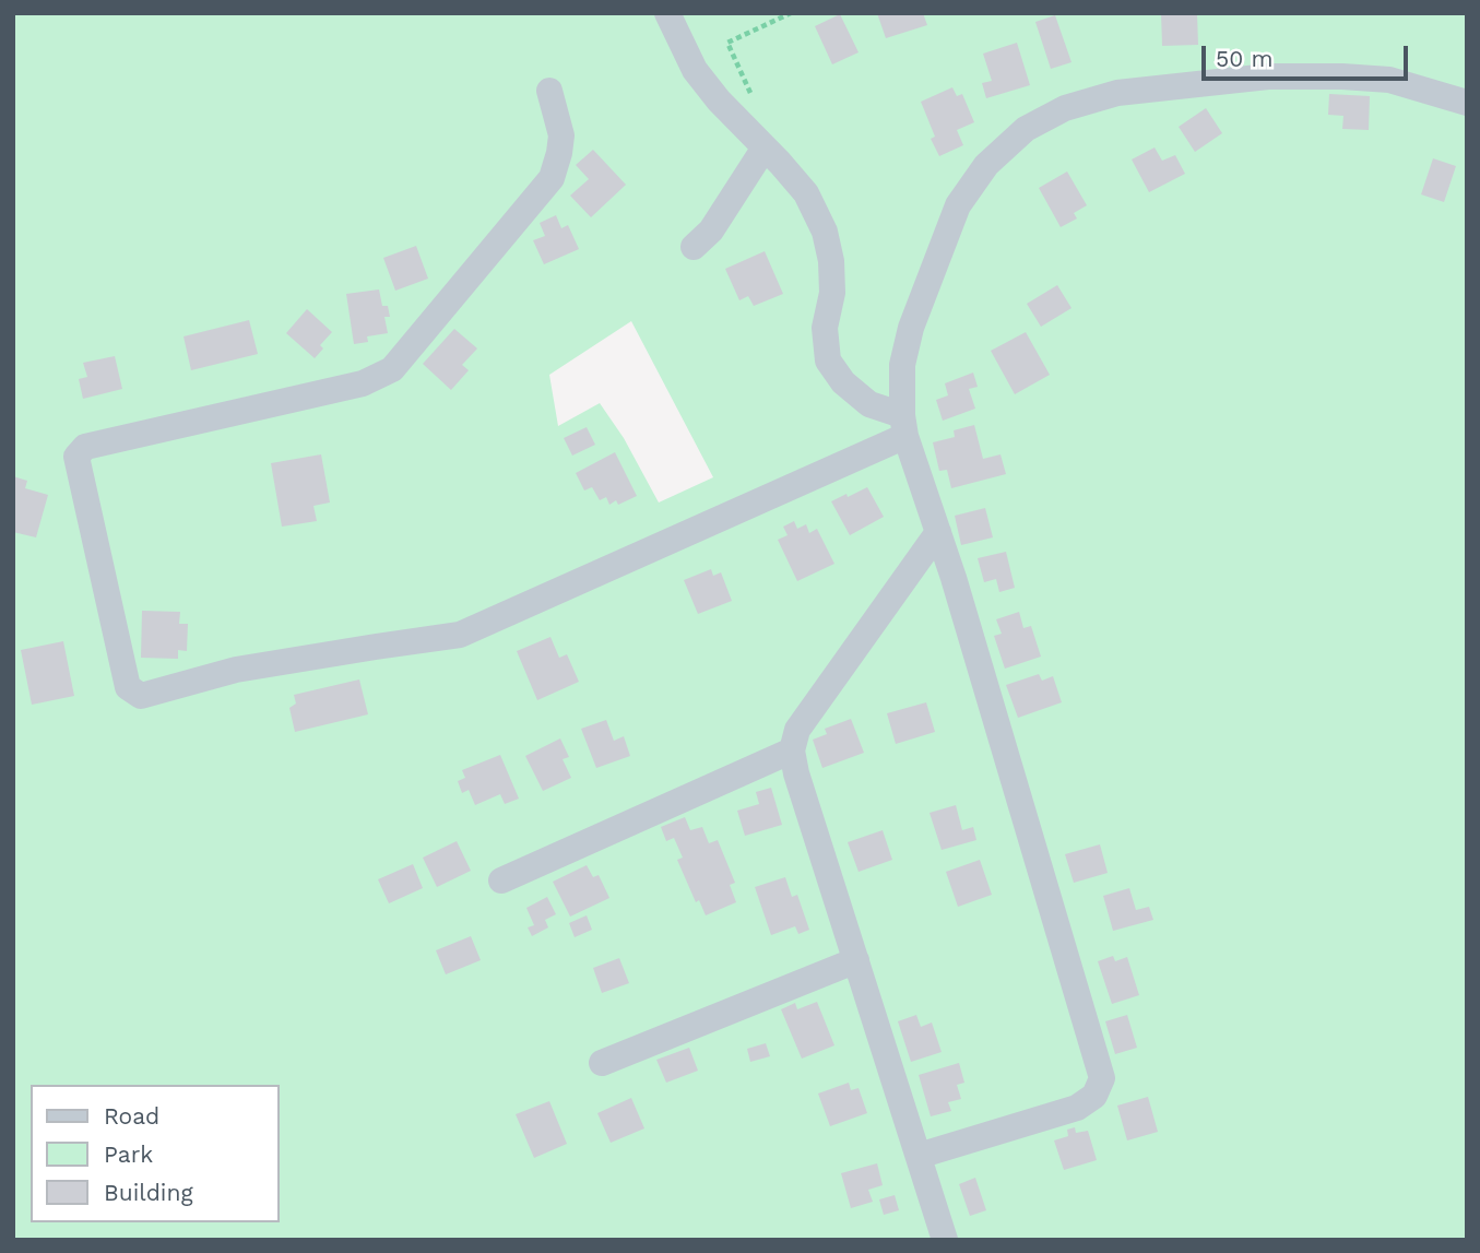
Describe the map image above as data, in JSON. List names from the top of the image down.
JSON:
{
  "legend": ["Road", "Park", "Building"],
  "scale_bar": "50 m"
}
